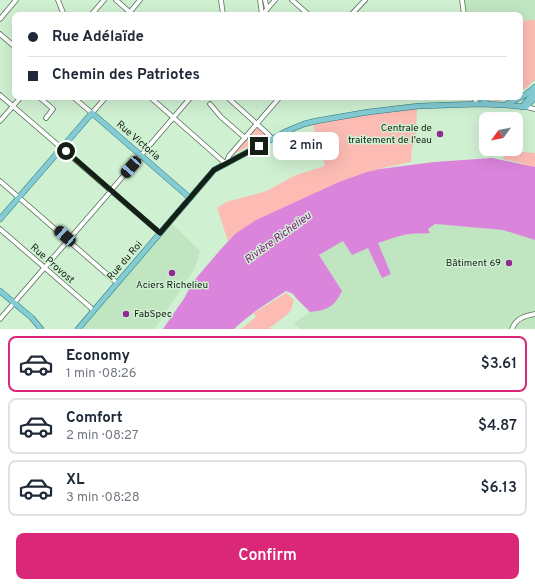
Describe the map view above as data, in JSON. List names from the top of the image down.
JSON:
{
  "streets": {
    "main road": ["Rue Victoria", "Rue du Roi"],
    "street": ["Rue Provost"]
  },
  "crossings": [
    ["Rue Victoria", "Rue du Roi"],
    ["Rue du Roi", "Rue Provost"]
  ],
  "water": ["Rivière Richelieu"],
  "places": [
    "Centrale de traitement de l'eau",
    "Bâtiment 69",
    "Aciers Richelieu",
    "FabSpec"
  ],
  "north": "bottom left",
  "page": {
    "banner": ["Rue Adélaïde", "Chemin des Patriotes"],
    "bubble": "2 min",
    "list": [
      {
        "name": "Economy",
        "note": "1 min · 08:26",
        "value": "$3.61"
      },
      {
        "name": "Comfort",
        "note": "2 min · 08:27",
        "value": "$4.87"
      },
      {
        "name": "XL",
        "note": "3 min · 08:28",
        "value": "$6.13"
      }
    ],
    "buttons": "Confirm"
  }
}
